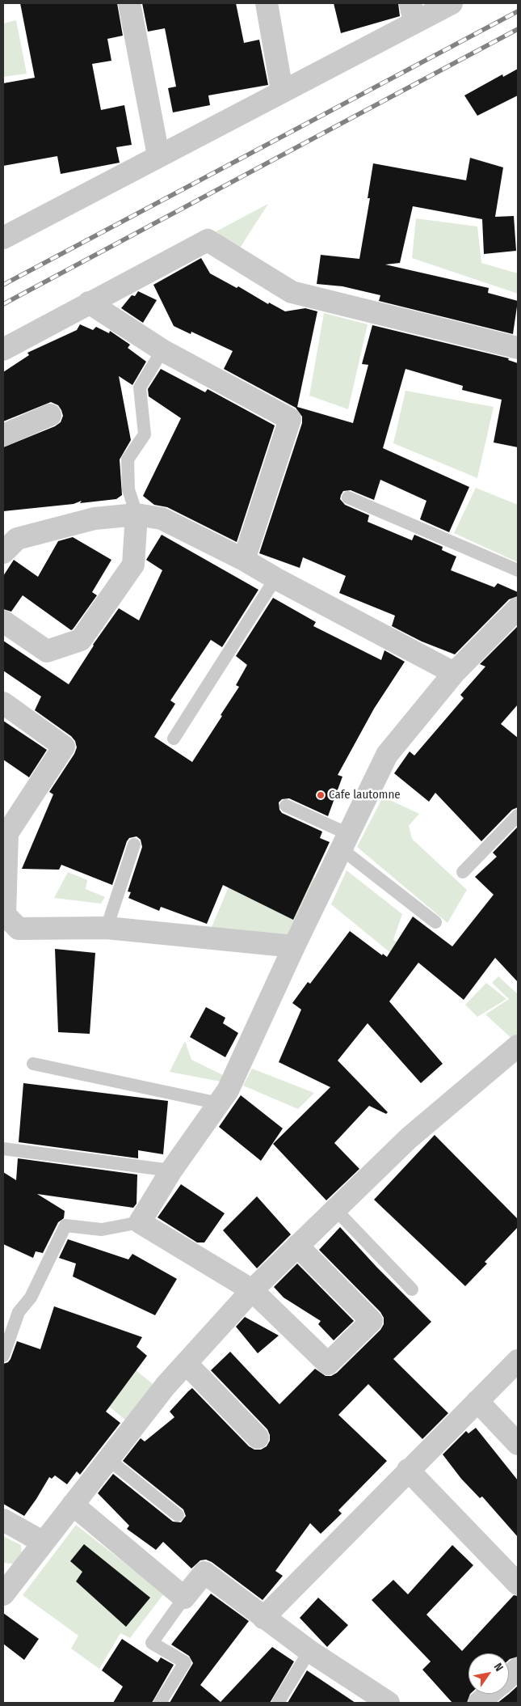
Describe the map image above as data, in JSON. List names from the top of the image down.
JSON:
{
  "places": ["Cafe lautomne"],
  "north": "top right"
}
